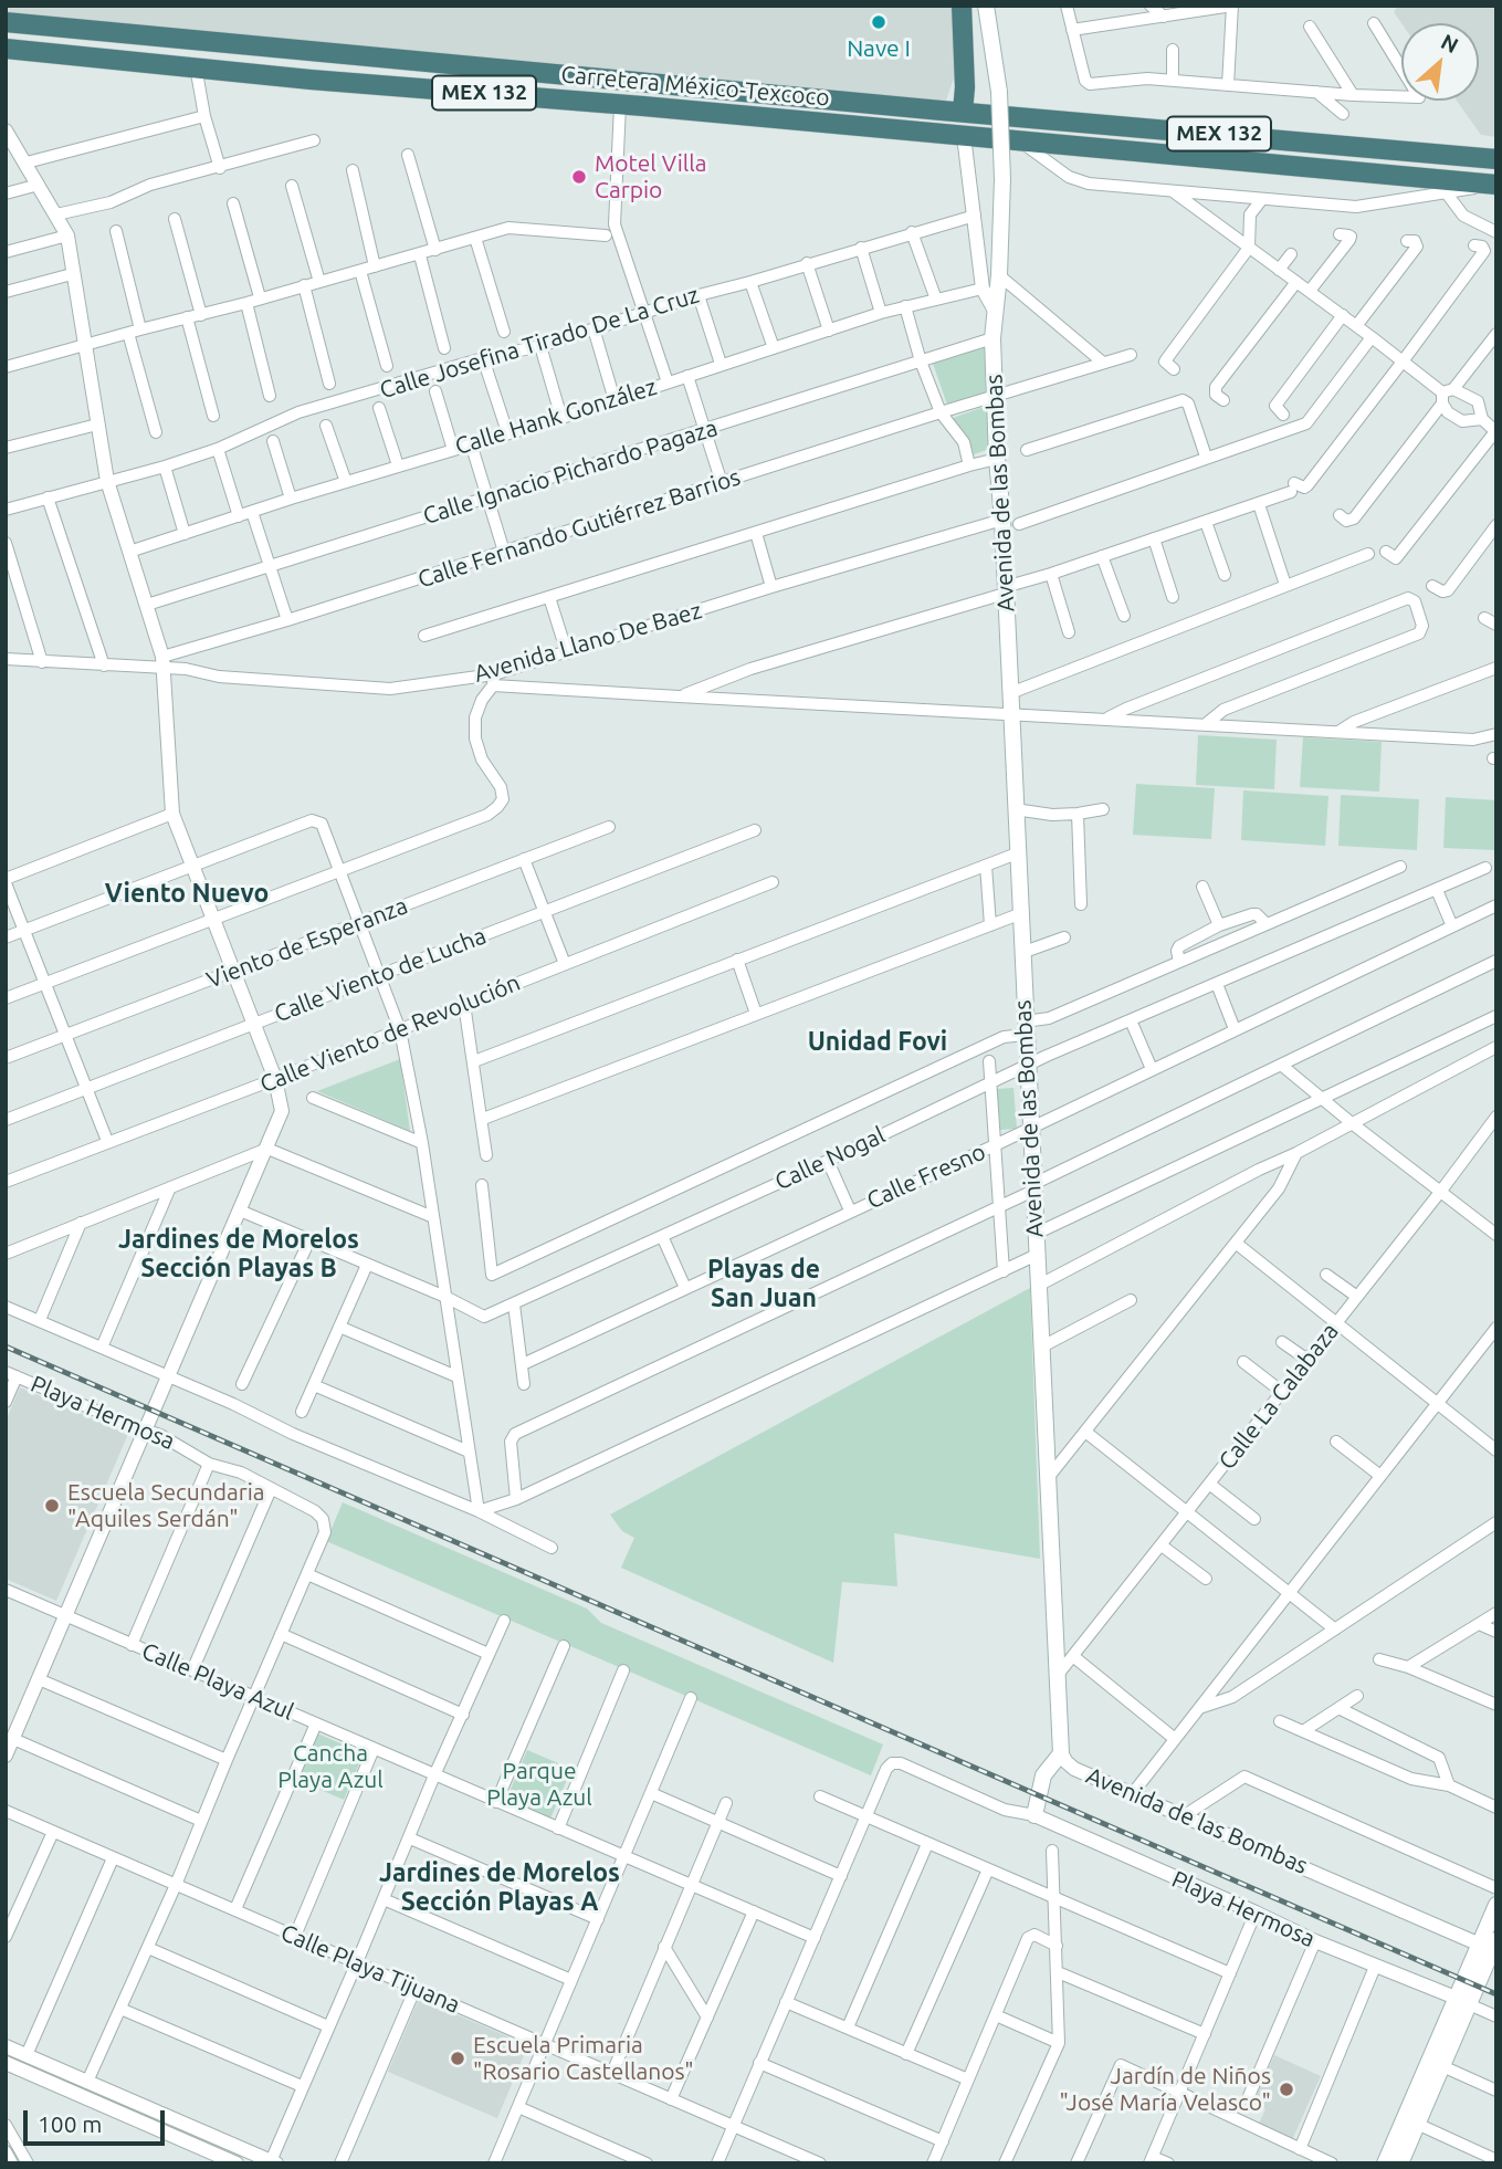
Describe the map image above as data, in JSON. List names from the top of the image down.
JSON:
{
  "streets": {
    "highway": ["Carretera México-Texcoco", "MEX 132"],
    "main road": ["Avenida de las Bombas"],
    "street": [
      "Calle Josefina Tirado De La Cruz",
      "Calle Hank González",
      "Calle Ignacio Pichardo Pagaza",
      "Calle Fernando Gutiérrez Barrios",
      "Avenida Llano De Baez",
      "Viento de Esperanza",
      "Calle Viento de Lucha",
      "Calle Viento de Revolución",
      "Calle Nogal",
      "Calle Fresno",
      "Calle La Calabaza",
      "Playa Hermosa",
      "Calle Playa Azul",
      "Calle Playa Tijuana"
    ]
  },
  "crossings": [
    ["Carretera México-Texcoco", "MEX 132"],
    ["Calle Ignacio Pichardo Pagaza", "Avenida de las Bombas"],
    ["Avenida de las Bombas", "Calle Fernando Gutiérrez Barrios"],
    ["Avenida de las Bombas", "Avenida Llano De Baez"],
    ["Avenida de las Bombas", "Calle Nogal"],
    ["Avenida de las Bombas", "Calle Fresno"],
    ["Avenida de las Bombas", "Calle La Calabaza"],
    ["Calle Fernando Gutiérrez Barrios", "Avenida Llano De Baez"]
  ],
  "districts": [
    "Viento Nuevo",
    "Unidad Fovi",
    "Jardines de Morelos Sección Playas B",
    "Playas de San Juan",
    "Jardines de Morelos Sección Playas A"
  ],
  "parks": ["Cancha Playa Azul", "Parque Playa Azul"],
  "places": [
    "Nave I",
    "Motel Villa Carpio",
    "Escuela Secundaria \"Aquiles Serdán\"",
    "Escuela Primaria \"Rosario Castellanos\"",
    "Jardín de Niños \"José María Velasco\""
  ],
  "scale_bar": "100 m",
  "north": "top right"
}
